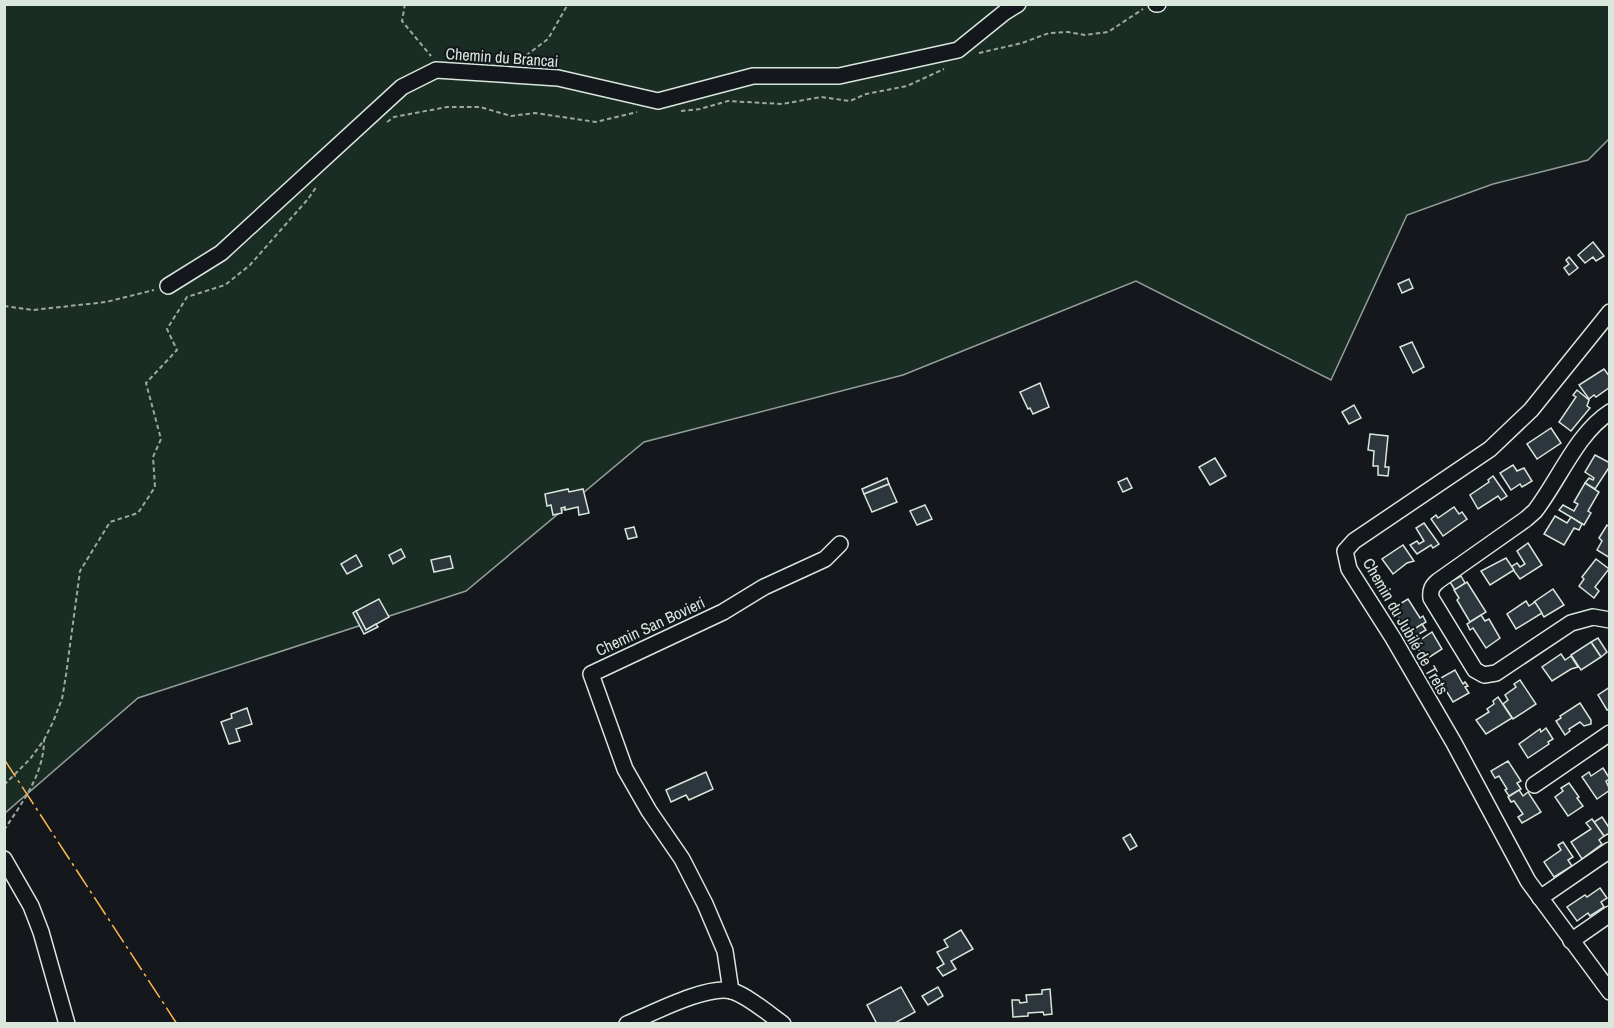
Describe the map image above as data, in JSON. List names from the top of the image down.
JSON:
{
  "streets": {
    "street": ["Chemin du Brancai", "Chemin San Bovieri", "Chemin du Jubilé de Trets"]
  }
}
